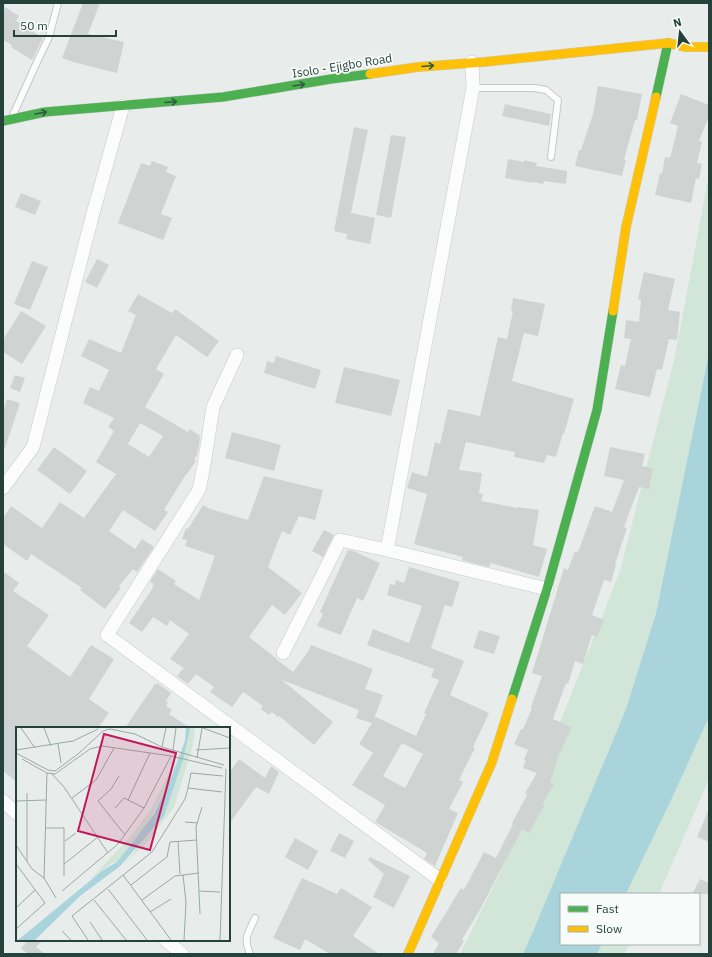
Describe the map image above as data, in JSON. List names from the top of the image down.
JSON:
{
  "streets": {
    "street": ["Isolo - Ejigbo Road"]
  },
  "one_way": ["Isolo - Ejigbo Road"],
  "legend": ["Fast", "Slow"],
  "scale_bar": "50 m",
  "north": "top"
}
